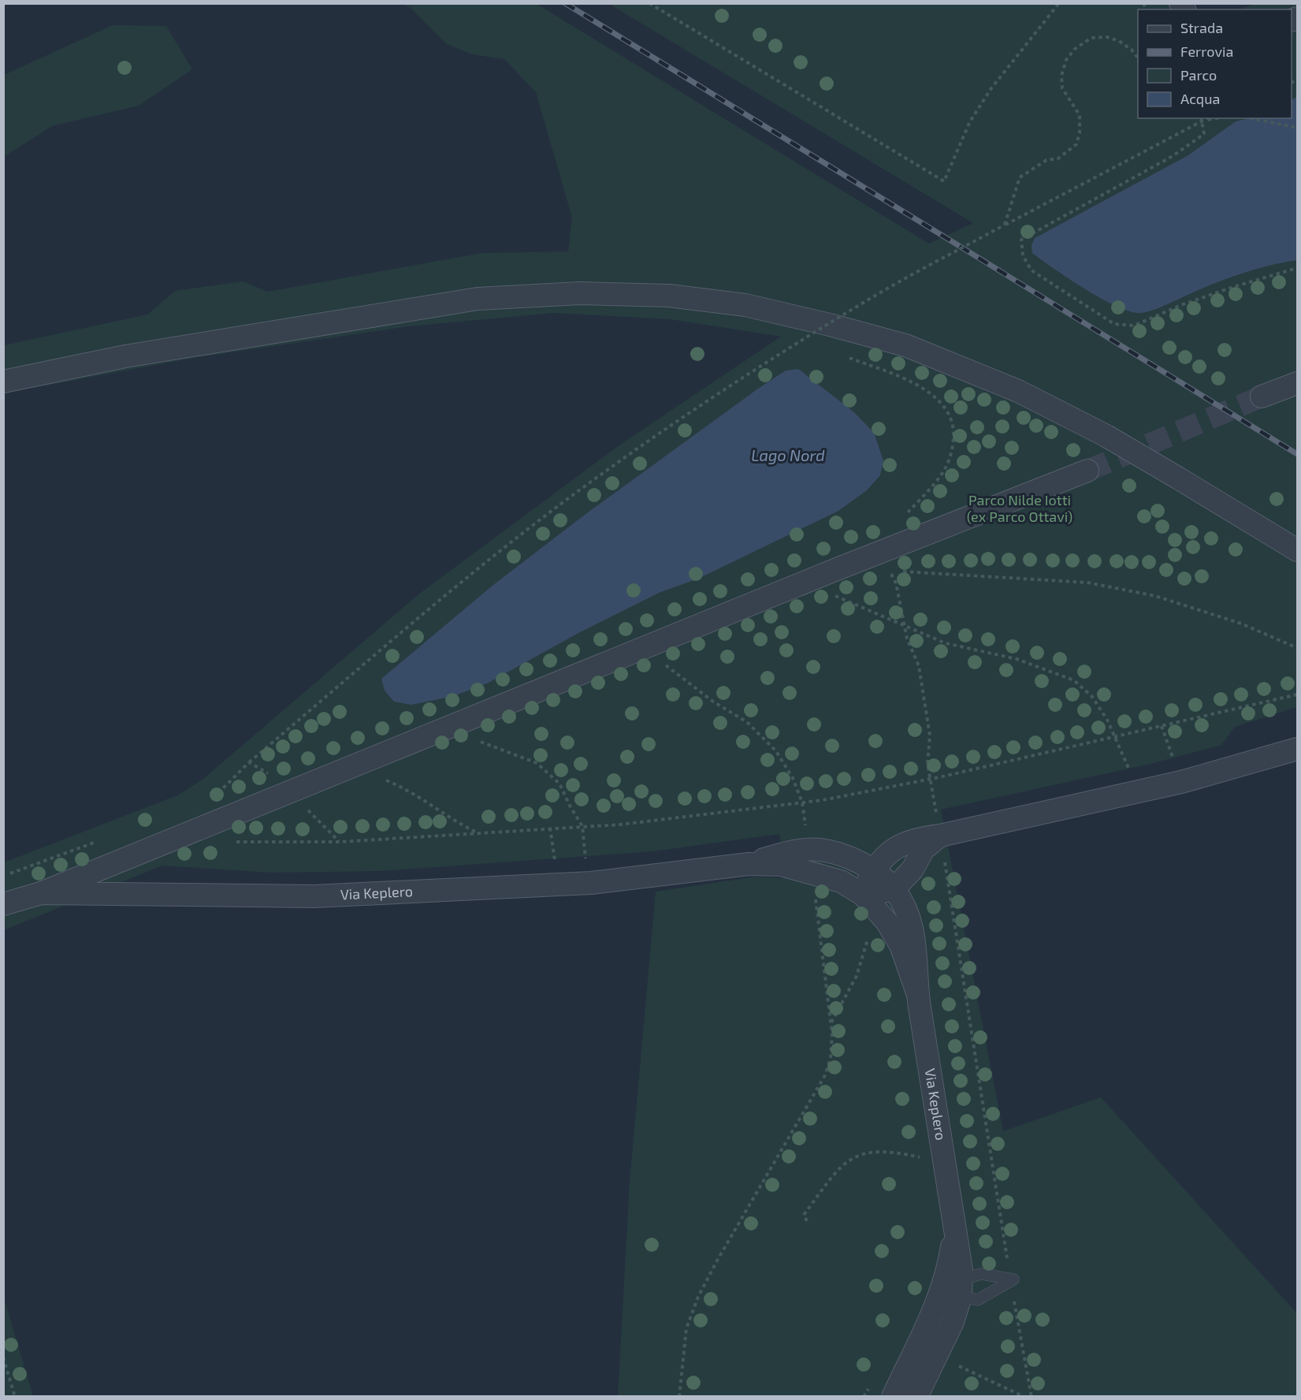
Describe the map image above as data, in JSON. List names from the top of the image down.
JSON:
{
  "streets": {
    "street": ["Via Keplero"]
  },
  "water": ["Lago Nord"],
  "parks": ["Parco Nilde Iotti (ex Parco Ottavi)"],
  "legend": [
    "Strada",
    "Ferrovia",
    "Parco",
    "Acqua"
  ]
}
